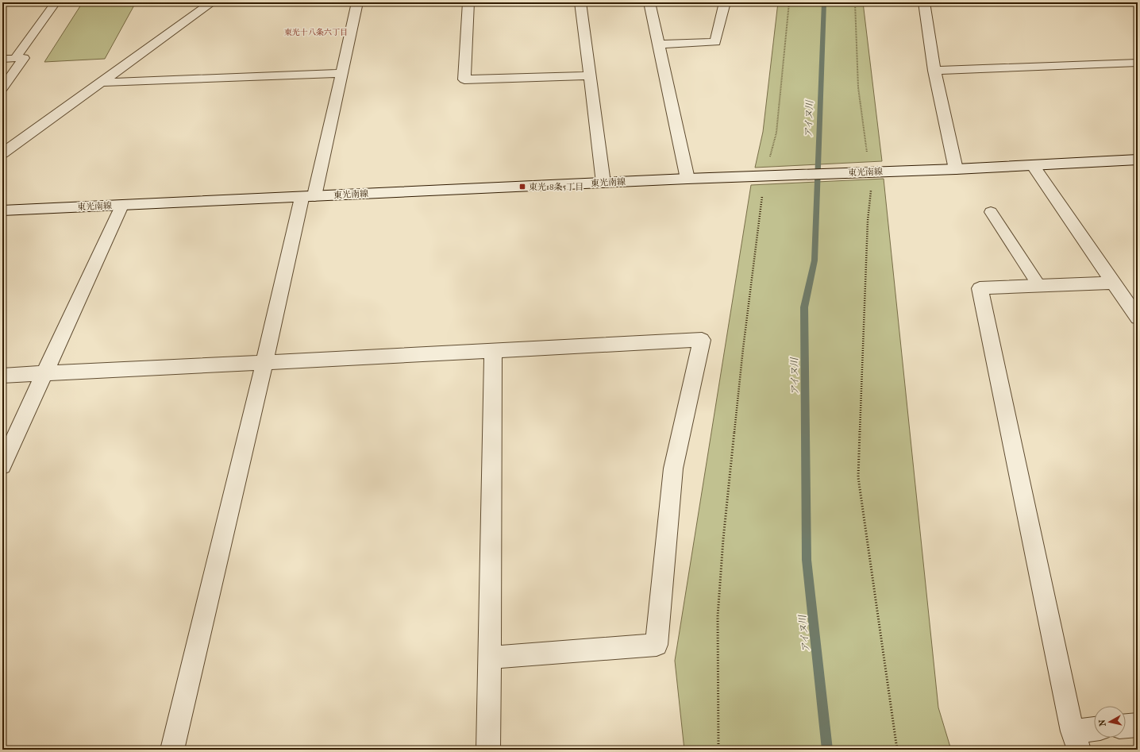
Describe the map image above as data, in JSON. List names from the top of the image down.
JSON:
{
  "streets": {
    "street": ["東光南線"]
  },
  "districts": ["東光十八条六丁目"],
  "water": ["アイヌ川"],
  "places": {
    "transit": ["東光18条5丁目"]
  },
  "north": "left"
}
